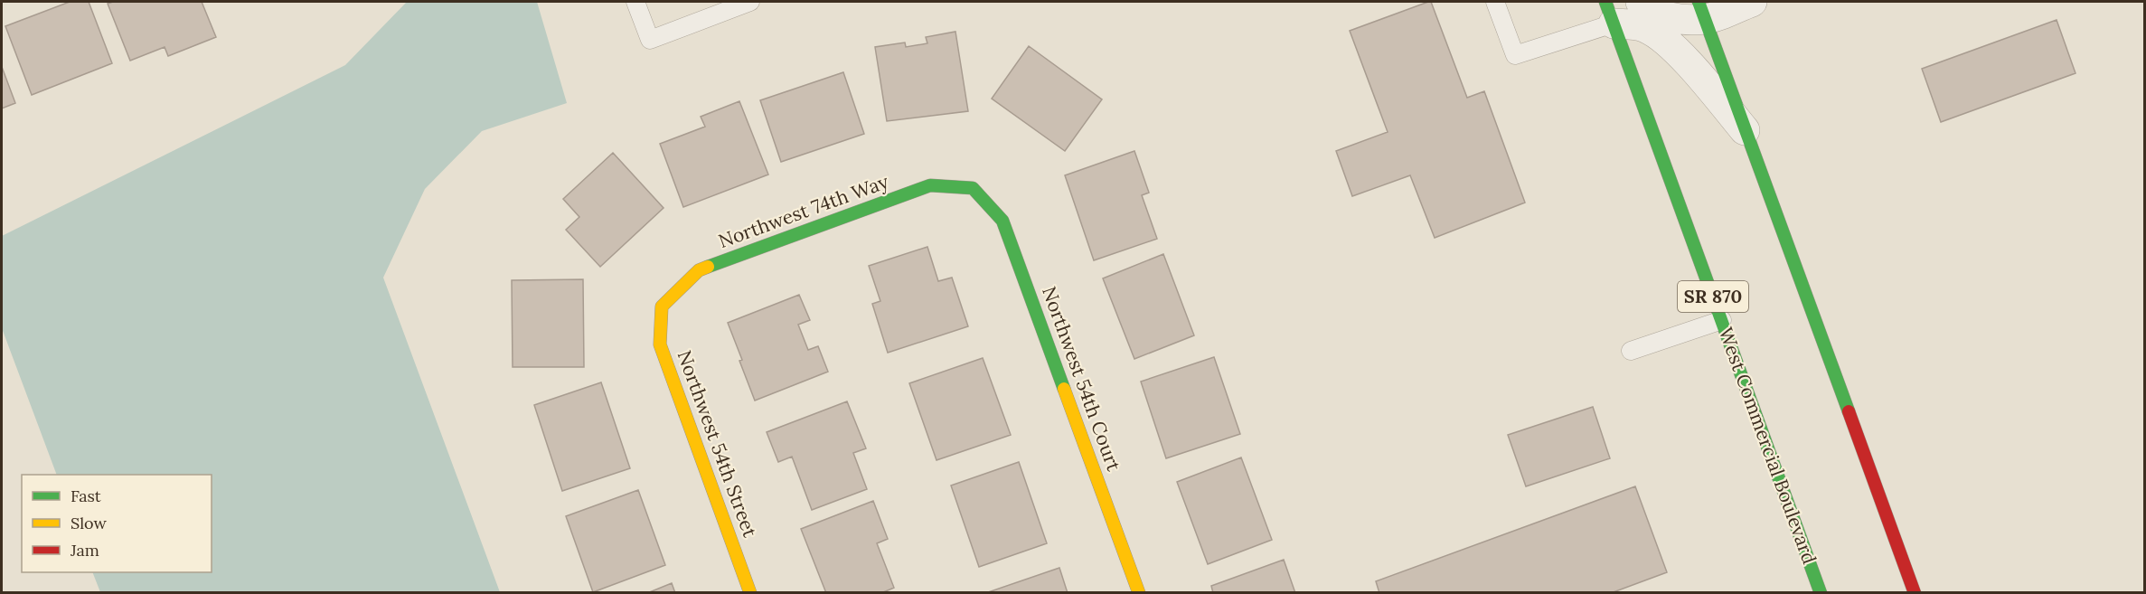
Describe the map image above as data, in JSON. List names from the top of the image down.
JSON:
{
  "streets": {
    "main road": [
      "Northwest 74th Way",
      "SR 870",
      "Northwest 54th Court",
      "Northwest 54th Street",
      "West Commercial Boulevard"
    ]
  },
  "crossings": [
    ["Northwest 74th Way", "Northwest 54th Court"],
    ["Northwest 74th Way", "Northwest 54th Street"]
  ],
  "legend": ["Fast", "Slow", "Jam"]
}
